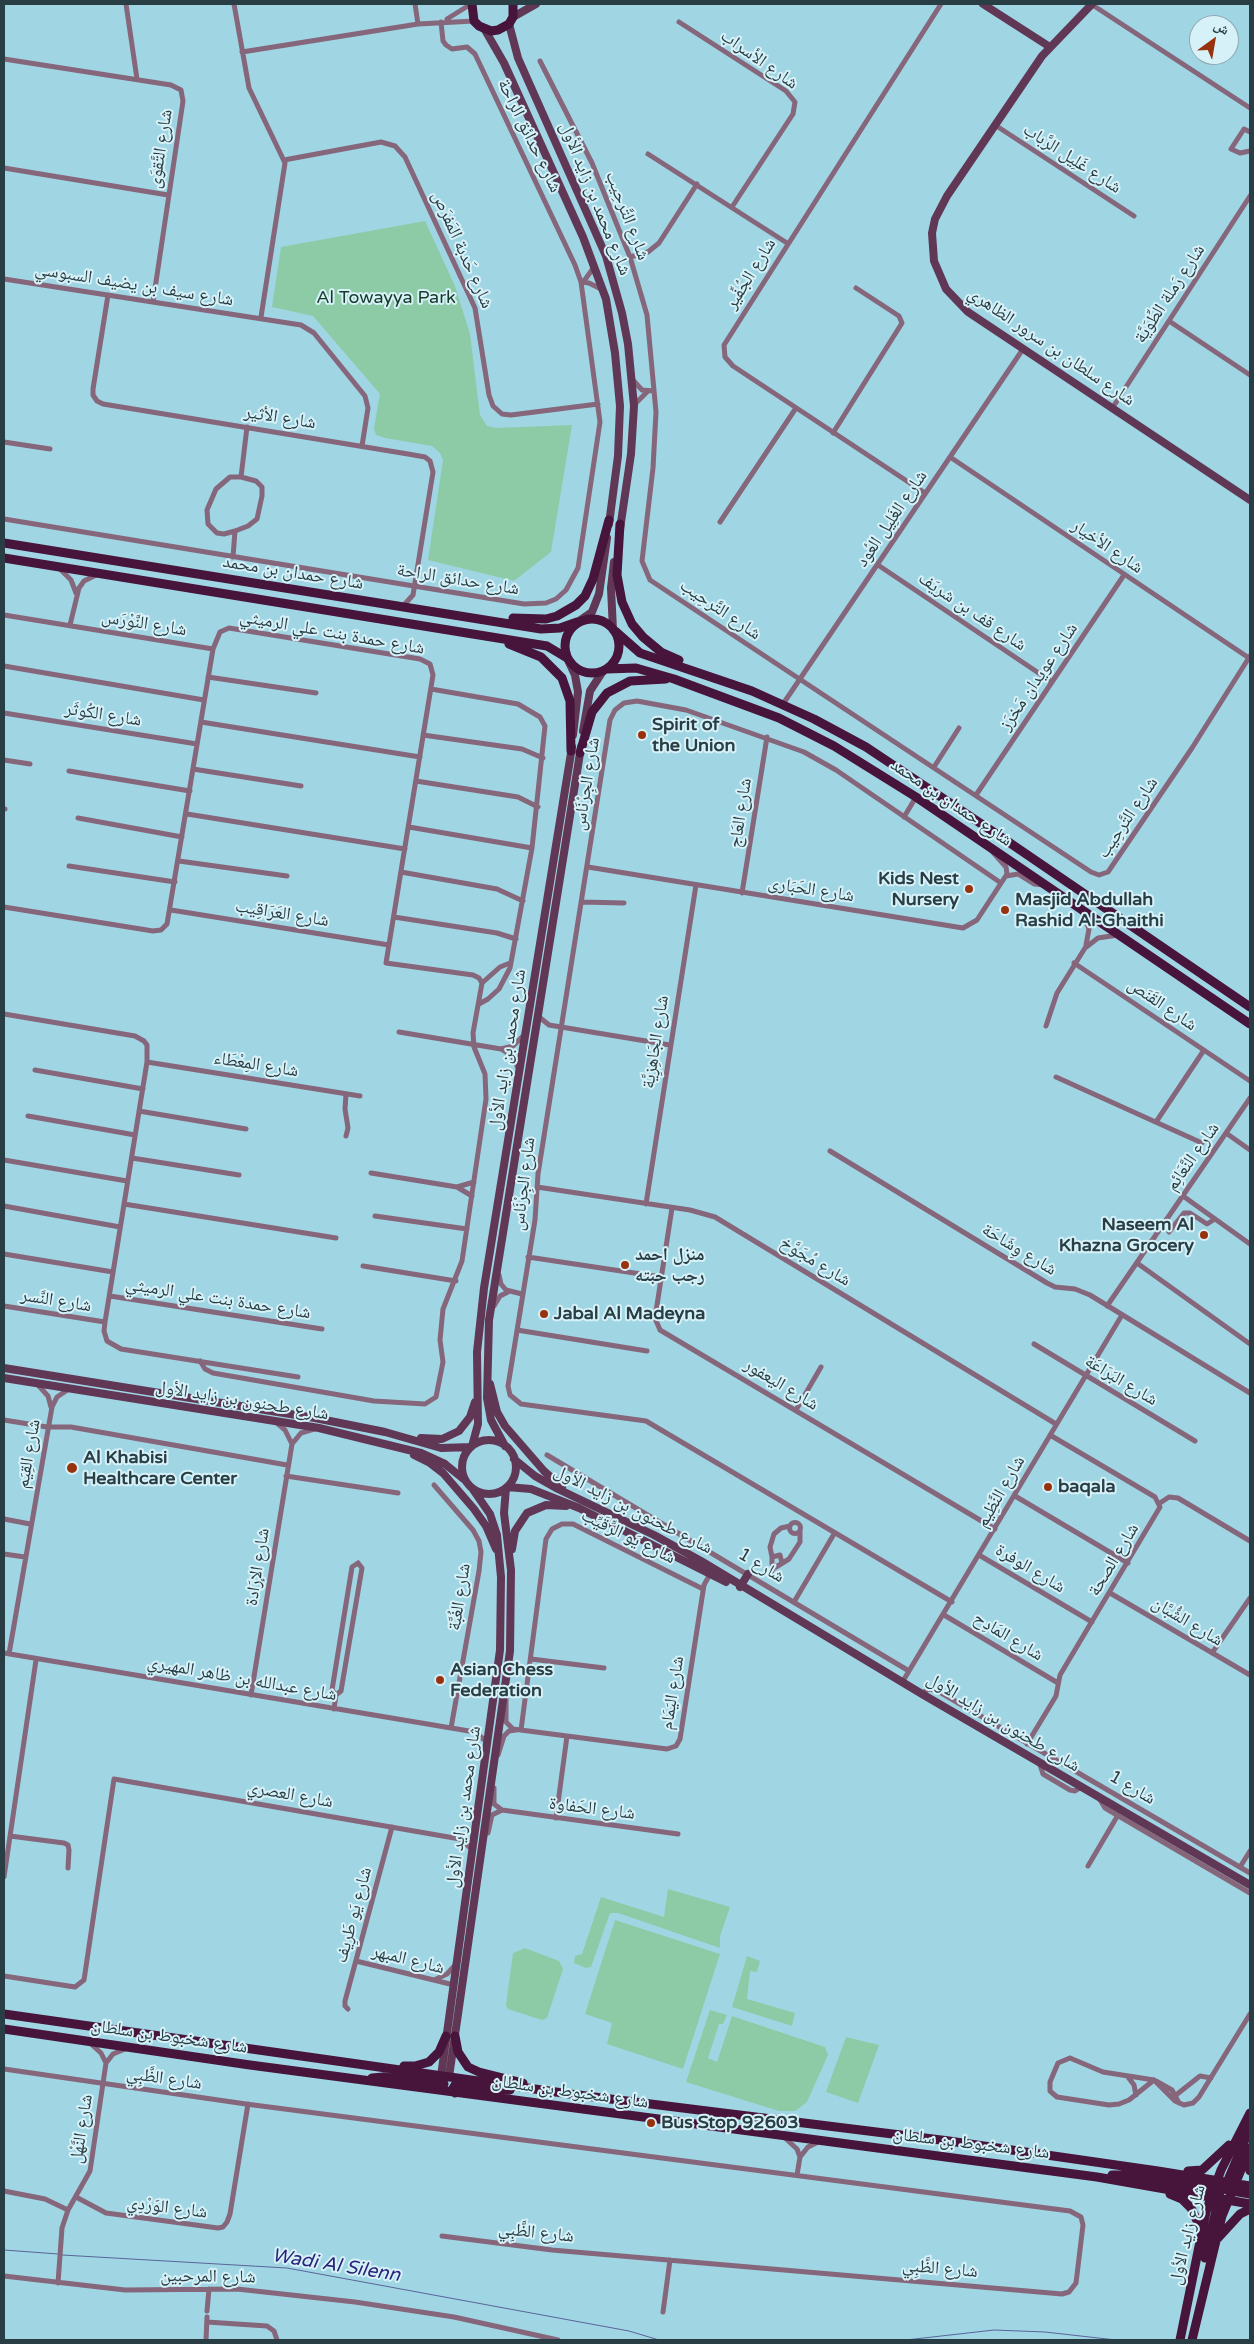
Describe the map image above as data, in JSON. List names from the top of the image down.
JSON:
{
  "streets": {
    "main road": [
      "شارع محمد بن زايد الأول",
      "شارع سلطان بن سرور الظاهري",
      "شارع حمدان بن محمد",
      "شارع طحنون بن زايد الأول",
      "شارع شخبوط بن سلطان",
      "شارع زايد الأول"
    ],
    "street": [
      "شارع الأسراب",
      "شارع حدائق الراحة",
      "شارع التَّقوَى",
      "شارع غَلِيل الرَّباب",
      "شارع التَّرحِيب",
      "شارع حَدبة المَفرَص",
      "شارع الجُفِّير",
      "شارع سيف بن يضيف السبوسي",
      "شارع رَملة الطِّوَيَّة",
      "شارع الأثير",
      "شارع الغَلِيل العُود",
      "شارع الأخيار",
      "شارع قف بن شريَف",
      "شارع النَّوْرَس",
      "شارع حمدة بنت علي الرميثي",
      "شارع عويدان مَخرَز",
      "شارع الكُوثَر",
      "شارع الجِرْنَاس",
      "شارع العَاج",
      "شارع الحَبَارى",
      "شارع العَرَاقِيب",
      "شارع القَنَص",
      "شارع الجَاهِزِيَّة",
      "شارع المِعْطَاء",
      "شارع النَّعَائِم",
      "شارع وِشَاحَة",
      "شارع مُجَوَّخ",
      "شارع النَّسر",
      "شارع البَرَاعَة",
      "شارع اليعفور",
      "شارع القِيَم",
      "شارع النَّظِيم",
      "شارع يَو الرِّقَيِّب",
      "شارع الصحة",
      "شارع 1",
      "شارع الإرَادة",
      "شارع الوفرة",
      "شارع الغُبَّة",
      "شارع الشُّبَّان",
      "شارع المَادِح",
      "شارع عبدالله بن ظاهر المهيري",
      "شارع اليَمَام",
      "شارع العصري",
      "شارع الحَفاوة",
      "شارع يَو طَرِيف",
      "شارع المبهر",
      "شارع الظَّبِي",
      "شارع النَّهْل",
      "شارع الوَرْدِي",
      "شارع المرحبين"
    ]
  },
  "crossings": [
    ["شارع حدائق الراحة", "شارع حَدبة المَفرَص"],
    ["شارع حدائق الراحة", "شارع الأثير"],
    ["شارع التَّقوَى", "شارع سيف بن يضيف السبوسي"],
    ["شارع غَلِيل الرَّباب", "شارع سلطان بن سرور الظاهري"],
    ["شارع محمد بن زايد الأول", "شارع حمدان بن محمد"],
    ["شارع محمد بن زايد الأول", "شارع الجِرْنَاس"],
    ["شارع محمد بن زايد الأول", "شارع طحنون بن زايد الأول"],
    ["شارع محمد بن زايد الأول", "شارع المبهر"],
    ["شارع محمد بن زايد الأول", "شارع شخبوط بن سلطان"],
    ["شارع التَّرحِيب", "شارع الغَلِيل العُود"],
    ["شارع التَّرحِيب", "شارع الأخيار"],
    ["شارع التَّرحِيب", "شارع عويدان مَخرَز"],
    ["شارع الجُفِّير", "شارع الغَلِيل العُود"],
    ["شارع سيف بن يضيف السبوسي", "شارع الأثير"],
    ["شارع رَملة الطِّوَيَّة", "شارع سلطان بن سرور الظاهري"],
    ["شارع سلطان بن سرور الظاهري", "شارع الغَلِيل العُود"],
    ["شارع الأثير", "شارع حمدان بن محمد"],
    ["شارع الغَلِيل العُود", "شارع الأخيار"],
    ["شارع الغَلِيل العُود", "شارع حمدان بن محمد"],
    ["شارع الغَلِيل العُود", "شارع قف بن شريَف"],
    ["شارع الأخيار", "شارع عويدان مَخرَز"],
    ["شارع قف بن شريَف", "شارع عويدان مَخرَز"],
    ["شارع النَّوْرَس", "شارع حمدة بنت علي الرميثي"],
    ["شارع حمدة بنت علي الرميثي", "شارع الكُوثَر"],
    ["شارع حمدة بنت علي الرميثي", "شارع العَرَاقِيب"],
    ["شارع حمدة بنت علي الرميثي", "شارع المِعْطَاء"],
    ["شارع حمدة بنت علي الرميثي", "شارع النَّسر"],
    ["شارع الجِرْنَاس", "شارع العَاج"],
    ["شارع الجِرْنَاس", "شارع الحَبَارى"],
    ["شارع الجِرْنَاس", "شارع مُجَوَّخ"],
    ["شارع العَاج", "شارع الحَبَارى"],
    ["شارع الحَبَارى", "شارع الجَاهِزِيَّة"],
    ["شارع الجَاهِزِيَّة", "شارع مُجَوَّخ"],
    ["شارع النَّعَائِم", "شارع وِشَاحَة"],
    ["شارع وِشَاحَة", "شارع النَّظِيم"],
    ["شارع مُجَوَّخ", "شارع اليعفور"],
    ["شارع مُجَوَّخ", "شارع النَّظِيم"],
    ["شارع البَرَاعَة", "شارع النَّظِيم"],
    ["شارع اليعفور", "شارع النَّظِيم"],
    ["شارع طحنون بن زايد الأول", "شارع القِيَم"],
    ["شارع طحنون بن زايد الأول", "شارع النَّظِيم"],
    ["شارع طحنون بن زايد الأول", "شارع 1"],
    ["شارع طحنون بن زايد الأول", "شارع اليَمَام"],
    ["شارع القِيَم", "شارع عبدالله بن ظاهر المهيري"],
    ["شارع النَّظِيم", "شارع 1"],
    ["شارع النَّظِيم", "شارع الوفرة"],
    ["شارع النَّظِيم", "شارع المَادِح"],
    ["شارع يَو الرِّقَيِّب", "شارع اليَمَام"],
    ["شارع الصحة", "شارع 1"],
    ["شارع الصحة", "شارع الوفرة"],
    ["شارع الصحة", "شارع الشُّبَّان"],
    ["شارع الصحة", "شارع المَادِح"],
    ["شارع الإرَادة", "شارع عبدالله بن ظاهر المهيري"],
    ["شارع الغُبَّة", "شارع عبدالله بن ظاهر المهيري"],
    ["شارع العصري", "شارع يَو طَرِيف"],
    ["شارع يَو طَرِيف", "شارع المبهر"],
    ["شارع شخبوط بن سلطان", "شارع زايد الأول"],
    ["شارع الظَّبِي", "شارع النَّهْل"],
    ["شارع الظَّبِي", "شارع الوَرْدِي"],
    ["شارع النَّهْل", "شارع الوَرْدِي"],
    ["شارع النَّهْل", "شارع المرحبين"]
  ],
  "water": ["Wadi Al Silenn"],
  "parks": ["Al Towayya Park"],
  "places": [
    "Spirit of the Union",
    "Kids Nest Nursery",
    "Masjid Abdullah Rashid Al-Ghaithi",
    "Naseem Al Khazna Grocery",
    "منزل احمد رجب حبته",
    "Jabal Al Madeyna",
    "Al Khabisi Healthcare Center",
    "baqala",
    "Asian Chess Federation",
    "Bus Stop 92603"
  ],
  "north": "top right"
}
